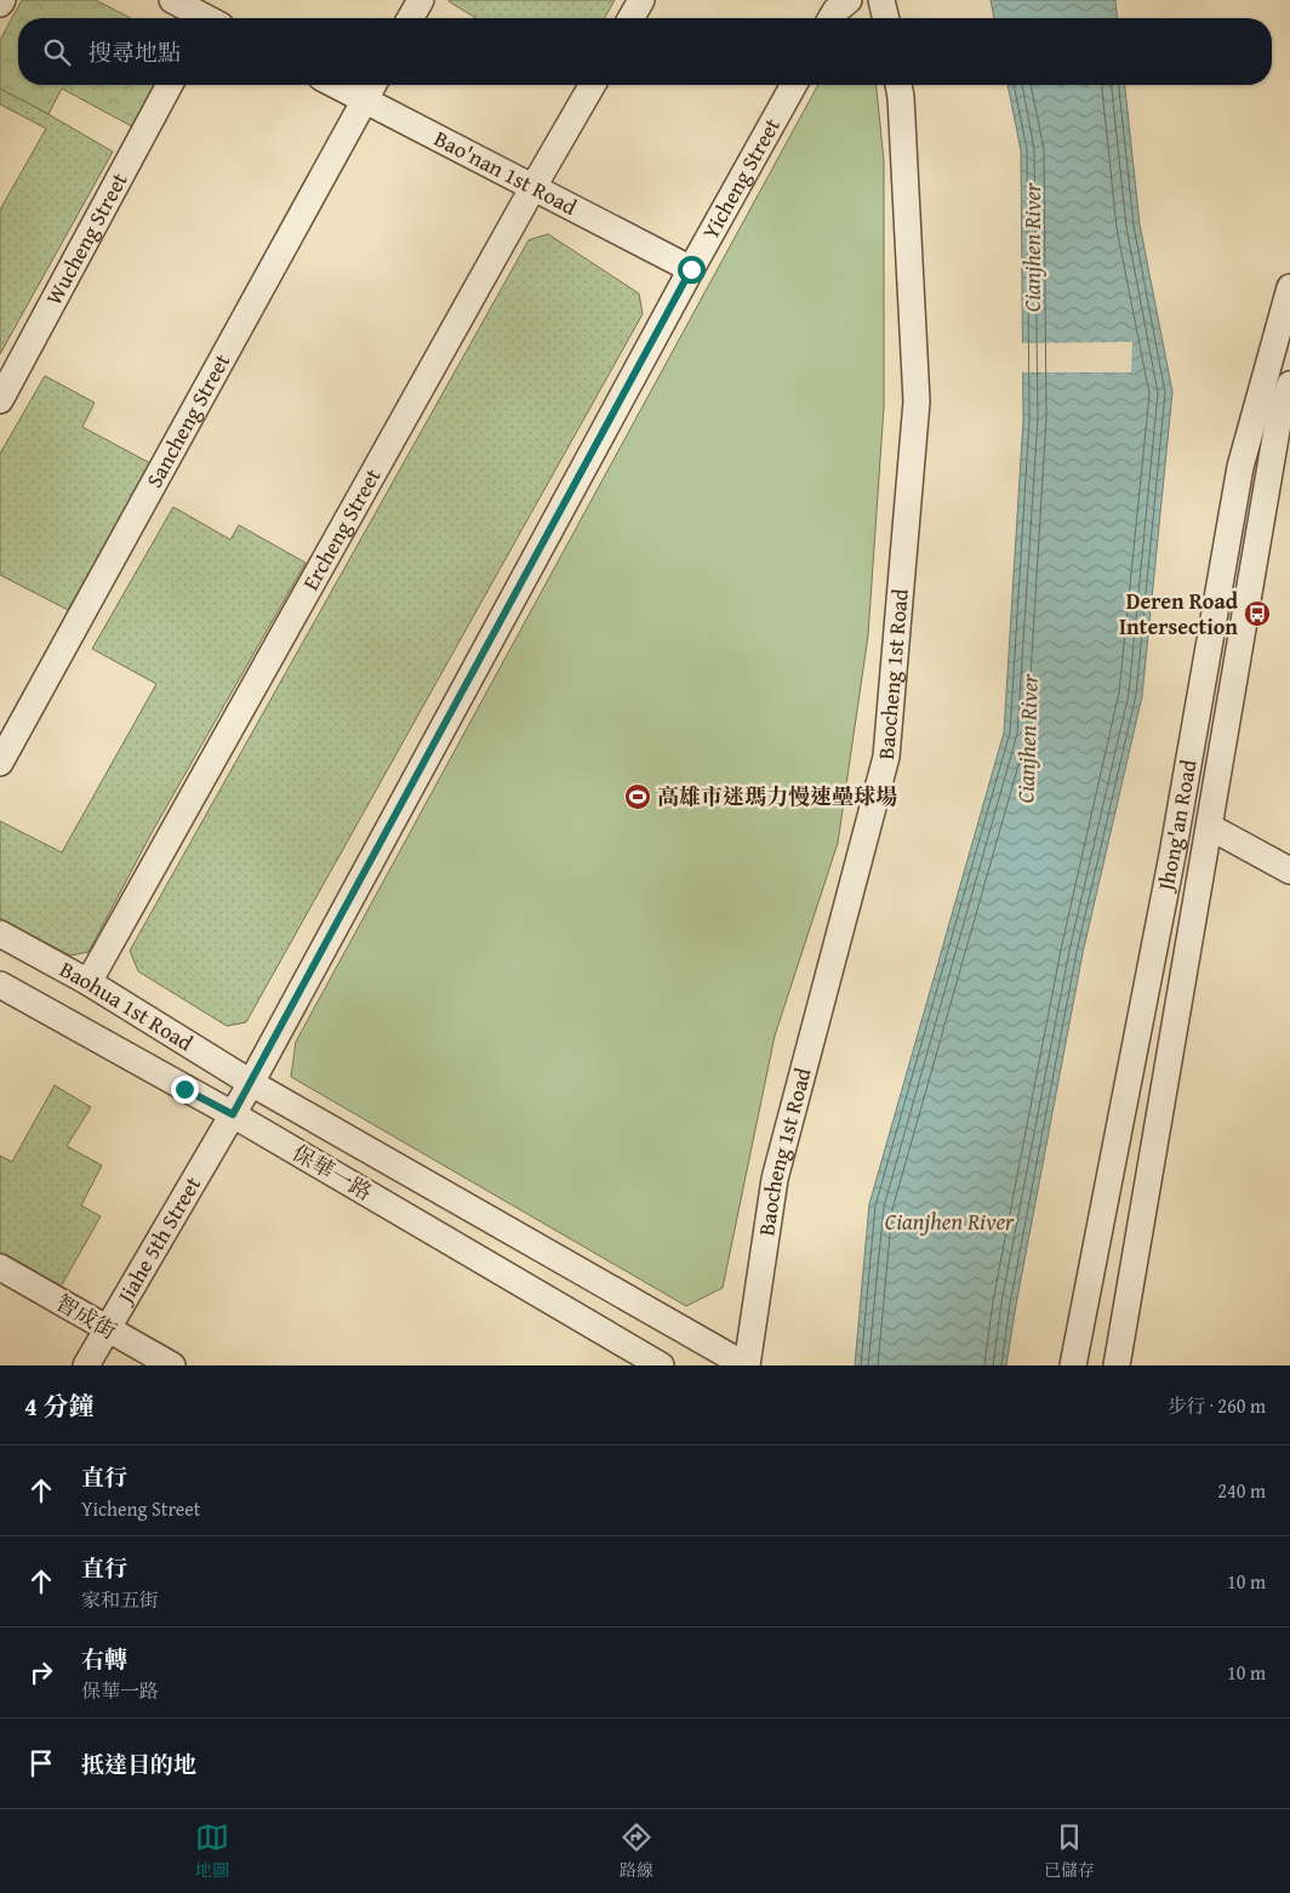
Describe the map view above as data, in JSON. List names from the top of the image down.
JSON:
{
  "streets": {
    "street": [
      "Bao'nan 1st Road",
      "Yicheng Street",
      "Wucheng Street",
      "Sancheng Street",
      "Ercheng Street",
      "Baocheng 1st Road",
      "Jhong'an Road",
      "Baohua 1st Road",
      "保華一路",
      "Jiahe 5th Street",
      "智成街"
    ]
  },
  "crossings": [
    ["Bao'nan 1st Road", "Yicheng Street"],
    ["Bao'nan 1st Road", "Sancheng Street"],
    ["Bao'nan 1st Road", "Ercheng Street"],
    ["Yicheng Street", "Baohua 1st Road"],
    ["Yicheng Street", "保華一路"],
    ["Yicheng Street", "Jiahe 5th Street"],
    ["Ercheng Street", "Baohua 1st Road"],
    ["Baocheng 1st Road", "保華一路"],
    ["Baohua 1st Road", "保華一路"],
    ["Baohua 1st Road", "Jiahe 5th Street"],
    ["保華一路", "Jiahe 5th Street"],
    ["Jiahe 5th Street", "智成街"]
  ],
  "water": ["Cianjhen River"],
  "places": {
    "bus stop": ["Deren Road Intersection"],
    "sports": ["高雄市迷瑪力慢速壘球場"]
  },
  "page": {
    "search": "搜尋地點",
    "heading": ["4 分鐘", "步行 · 260 m"],
    "list": [
      ["直行", "Yicheng Street", "240 m"],
      ["直行", "家和五街", "10 m"],
      ["右轉", "保華一路", "10 m"],
      "抵達目的地"
    ],
    "nav": ["地圖", "路線", "已儲存"]
  }
}
